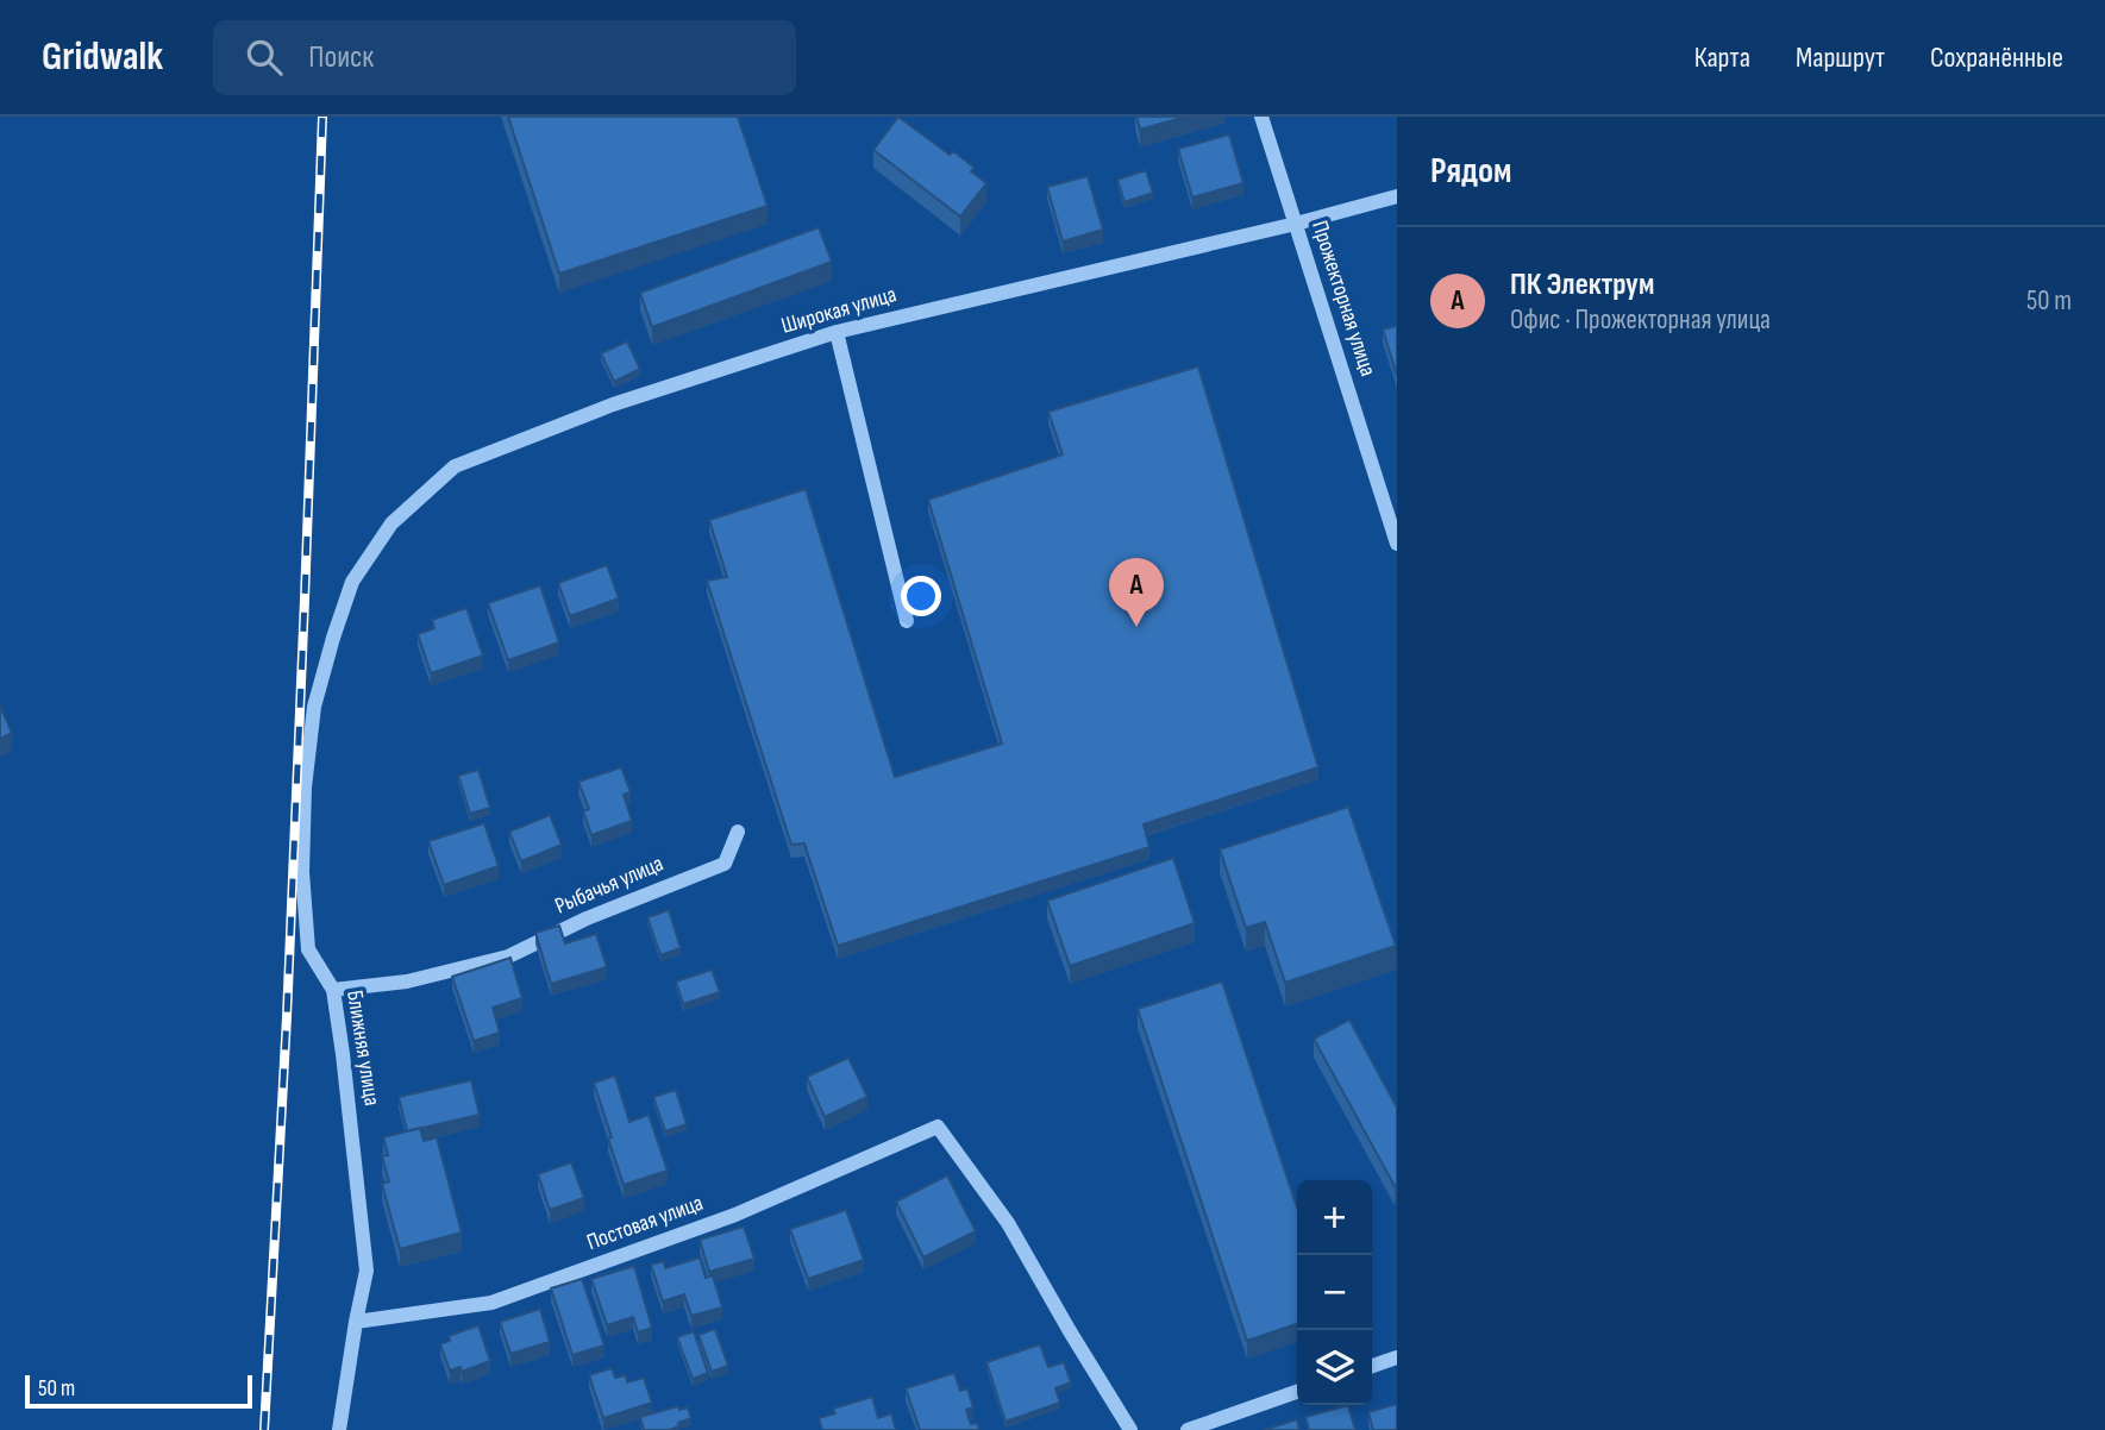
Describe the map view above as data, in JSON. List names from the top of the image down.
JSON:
{
  "streets": {
    "street": [
      "Прожекторная улица",
      "Широкая улица",
      "Рыбачья улица",
      "Ближняя улица",
      "Постовая улица"
    ]
  },
  "crossings": [
    ["Прожекторная улица", "Широкая улица"],
    ["Широкая улица", "Ближняя улица"],
    ["Рыбачья улица", "Ближняя улица"],
    ["Ближняя улица", "Постовая улица"]
  ],
  "scale_bar": "50 m",
  "page": {
    "header": "Gridwalk",
    "search": "Поиск",
    "nav": ["Карта", "Маршрут", "Сохранённые"],
    "heading": "Рядом",
    "list": [
      {
        "mark": "A",
        "name": "ПК Электрум",
        "note": "Офис · Прожекторная улица",
        "value": "50 m"
      }
    ],
    "pins": "A",
    "map_buttons": ["+", "−"],
    "scale": "50 m"
  }
}
